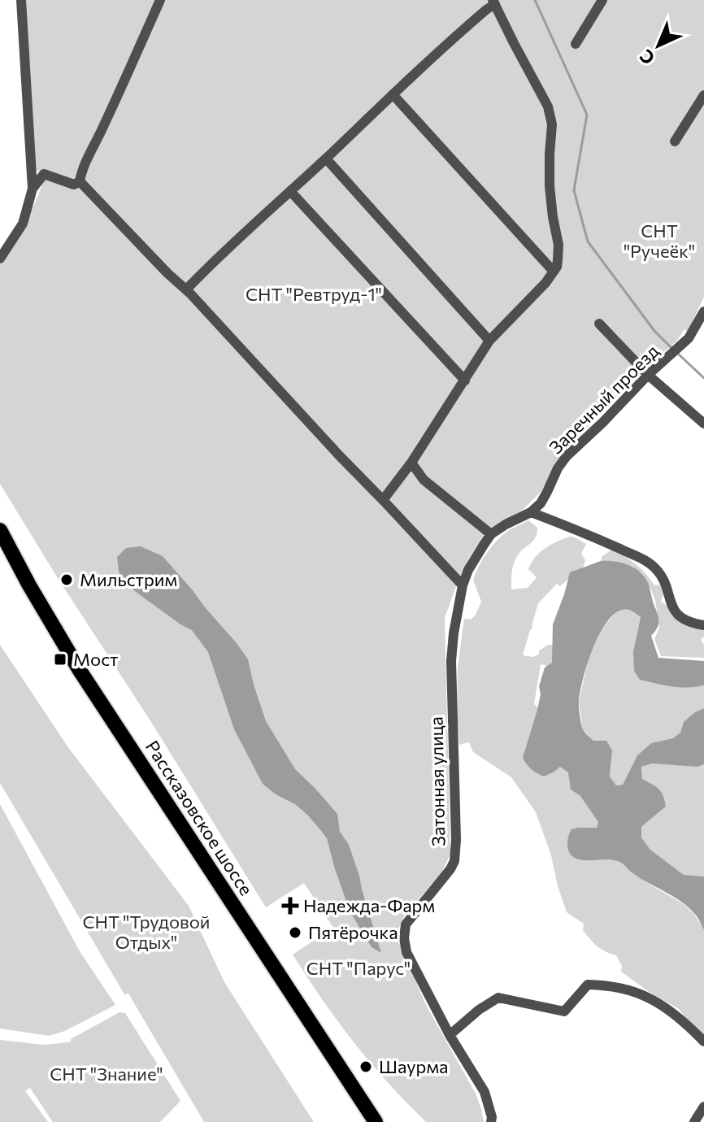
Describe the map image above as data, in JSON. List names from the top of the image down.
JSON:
{
  "streets": {
    "main road": ["Рассказовское шоссе"],
    "street": ["Заречный проезд", "Затонная улица"]
  },
  "crossings": [
    ["Заречный проезд", "Затонная улица"]
  ],
  "parks": [
    "СНТ \"Ручеёк\"",
    "СНТ \"Ревтруд-1\"",
    "СНТ \"Трудовой Отдых\"",
    "СНТ \"Парус\"",
    "СНТ \"Знание\""
  ],
  "places": {
    "other": ["Мильстрим", "Пятёрочка", "Шаурма"],
    "transit": ["Мост"],
    "health": ["Надежда-Фарм"]
  },
  "north": "bottom left"
}
